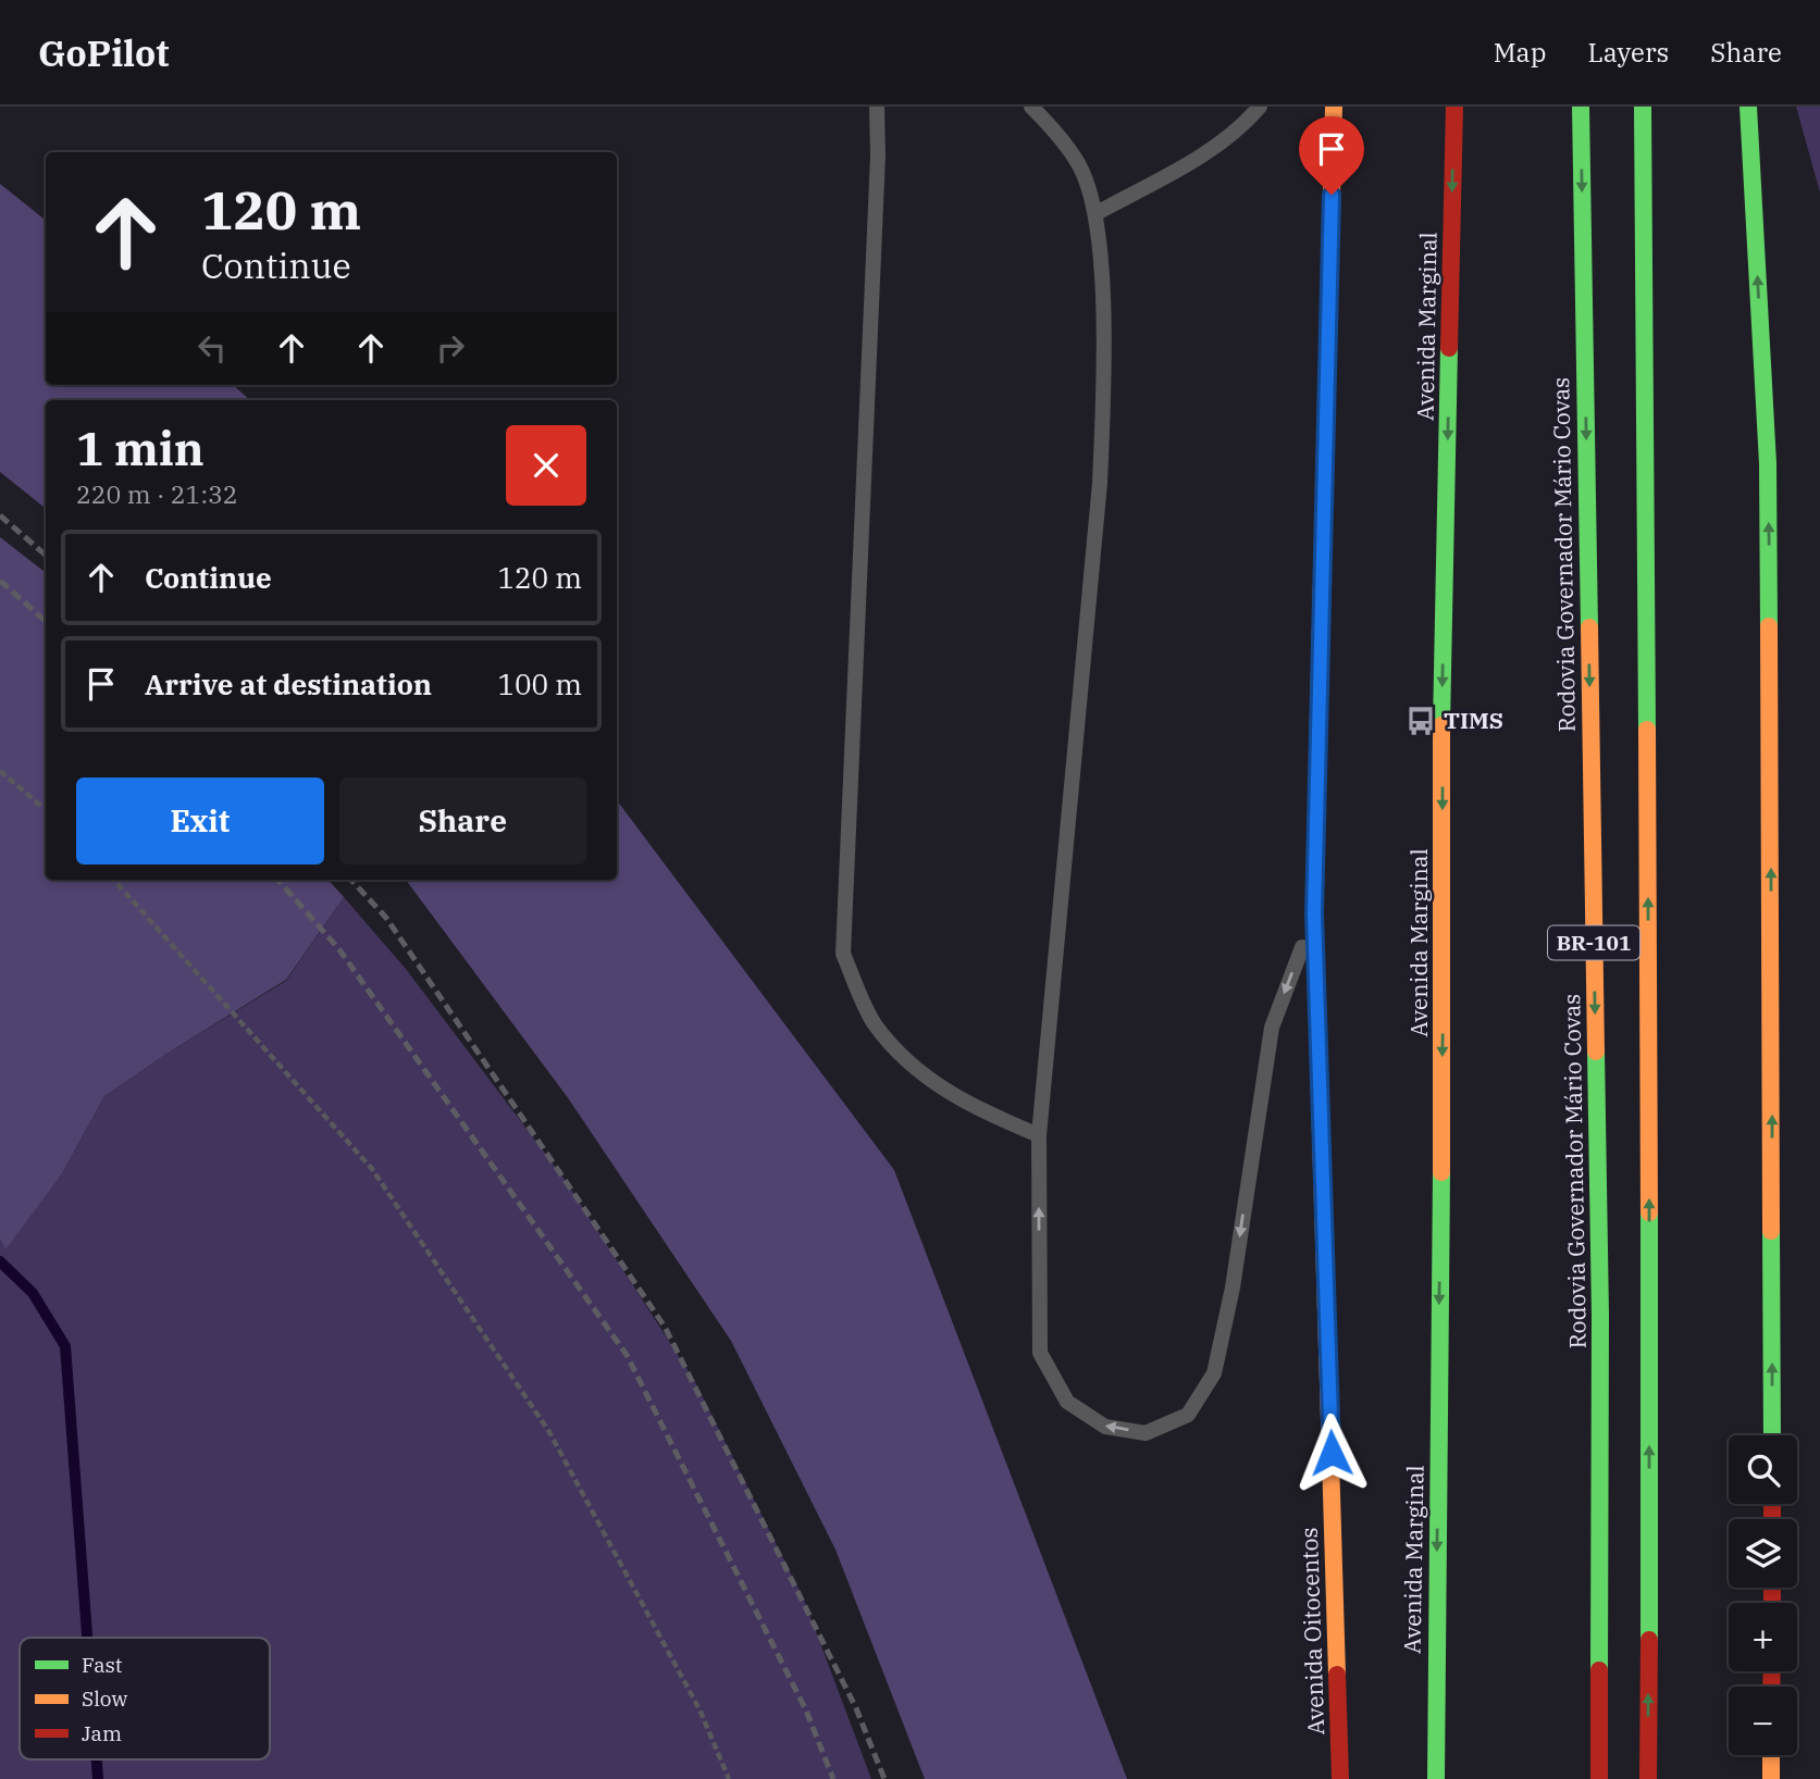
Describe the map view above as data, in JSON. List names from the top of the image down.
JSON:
{
  "streets": {
    "street": [
      "Avenida Marginal",
      "Rodovia Governador Mário Covas",
      "BR-101",
      "Avenida Oitocentos"
    ]
  },
  "one_way": ["Avenida Marginal"],
  "places": {
    "bus stop": ["TIMS"]
  },
  "legend": ["Fast", "Slow", "Jam"],
  "page": {
    "header": "GoPilot",
    "nav": ["Map", "Layers", "Share"],
    "turn": ["120 m", "Continue"],
    "heading": ["1 min", "220 m · 21:32"],
    "list": [
      {
        "name": "Continue",
        "value": "120 m"
      },
      {
        "name": "Arrive at destination",
        "value": "100 m"
      }
    ],
    "buttons": ["Exit", "Share"],
    "map_buttons": ["+", "−"]
  }
}
